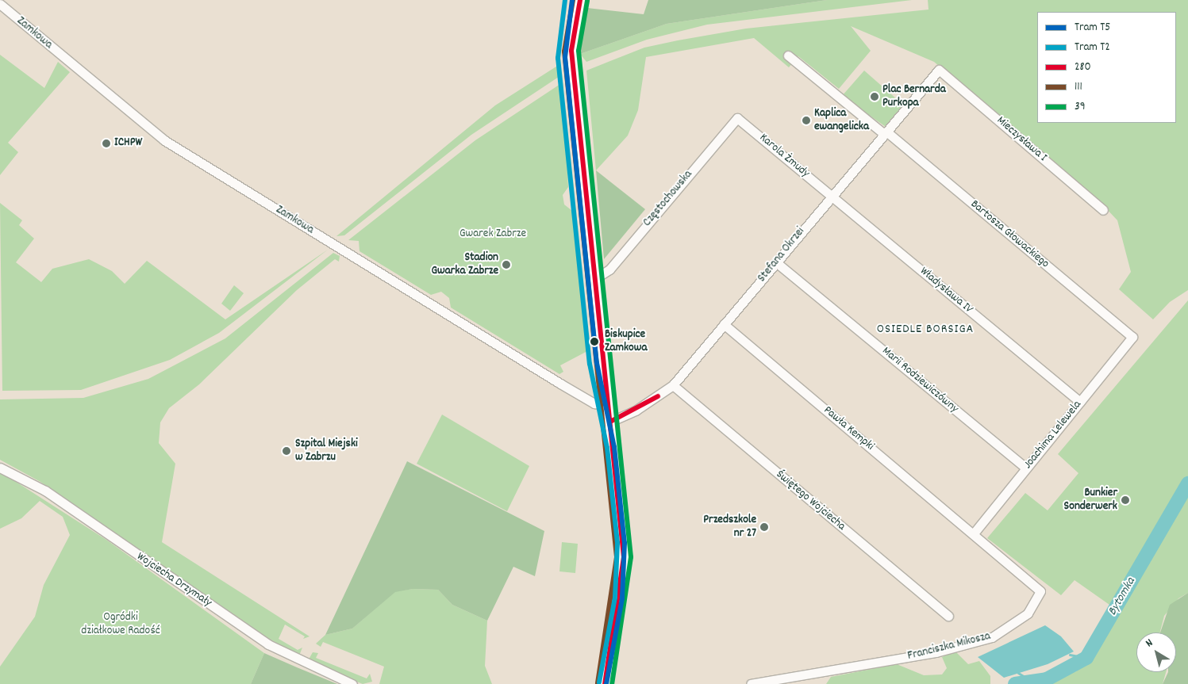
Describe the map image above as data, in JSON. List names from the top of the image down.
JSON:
{
  "streets": {
    "street": [
      "Zamkowa",
      "Mieczysława I",
      "Karola Żmudy",
      "Częstochowska",
      "Bartosza Głowackiego",
      "Stefana Okrzei",
      "Władysława IV",
      "Marii Rodziewiczówny",
      "Pawła Kempki",
      "Joachima Lelewela",
      "Świętego Wojciecha",
      "Wojciecha Drzymały",
      "Franciszka Mikosza"
    ]
  },
  "crossings": [
    ["Mieczysława I", "Stefana Okrzei"],
    ["Karola Żmudy", "Częstochowska"],
    ["Karola Żmudy", "Stefana Okrzei"],
    ["Karola Żmudy", "Władysława IV"],
    ["Bartosza Głowackiego", "Stefana Okrzei"],
    ["Bartosza Głowackiego", "Joachima Lelewela"],
    ["Stefana Okrzei", "Władysława IV"],
    ["Stefana Okrzei", "Marii Rodziewiczówny"],
    ["Stefana Okrzei", "Pawła Kempki"],
    ["Stefana Okrzei", "Świętego Wojciecha"],
    ["Władysława IV", "Joachima Lelewela"],
    ["Marii Rodziewiczówny", "Joachima Lelewela"],
    ["Pawła Kempki", "Joachima Lelewela"],
    ["Pawła Kempki", "Franciszka Mikosza"],
    ["Joachima Lelewela", "Franciszka Mikosza"]
  ],
  "districts": ["OSIEDLE BORSIGA"],
  "water": ["Bytomka"],
  "parks": ["Gwarek Zabrze", "Ogródki działkowe Radość"],
  "places": [
    "Plac Bernarda Purkopa",
    "Kaplica ewangelicka",
    "ICHPW",
    "Stadion Gwarka Zabrze",
    "Biskupice Zamkowa",
    "Szpital Miejski w Zabrzu",
    "Bunkier Sonderwerk",
    "Przedszkole nr 27"
  ],
  "lines": [
    "tram line T5",
    "tram line T2",
    "transit line 280",
    "transit line 111",
    "transit line 39"
  ],
  "legend": [
    "Tram T5",
    "Tram T2",
    "280",
    "111",
    "39"
  ],
  "north": "top left"
}
